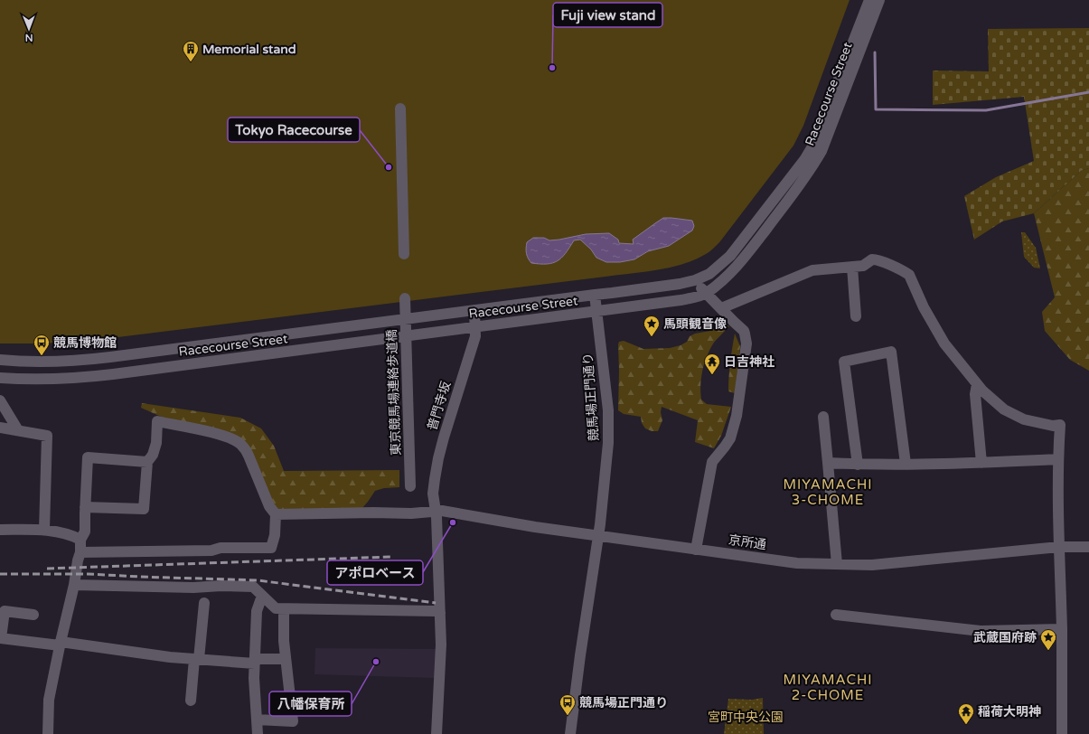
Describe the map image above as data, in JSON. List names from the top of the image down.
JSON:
{
  "streets": {
    "street": [
      "Racecourse Street",
      "東京競馬場連絡歩道橋",
      "競馬場正門通り",
      "普門寺坂",
      "京所通"
    ]
  },
  "crossings": [
    ["Racecourse Street", "競馬場正門通り"],
    ["Racecourse Street", "普門寺坂"],
    ["競馬場正門通り", "京所通"],
    ["普門寺坂", "京所通"]
  ],
  "districts": ["MIYAMACHI 3-CHOME", "MIYAMACHI 2-CHOME"],
  "parks": ["宮町中央公園"],
  "places": {
    "building": ["Memorial stand"],
    "other": [
      "Fuji view stand",
      "Tokyo Racecourse",
      "アポロベース",
      "八幡保育所"
    ],
    "place": ["馬頭観音像", "武蔵国府跡"],
    "bus stop": ["競馬博物館", "競馬場正門通り"],
    "temple": ["日吉神社", "稲荷大明神"]
  },
  "north": "bottom"
}
